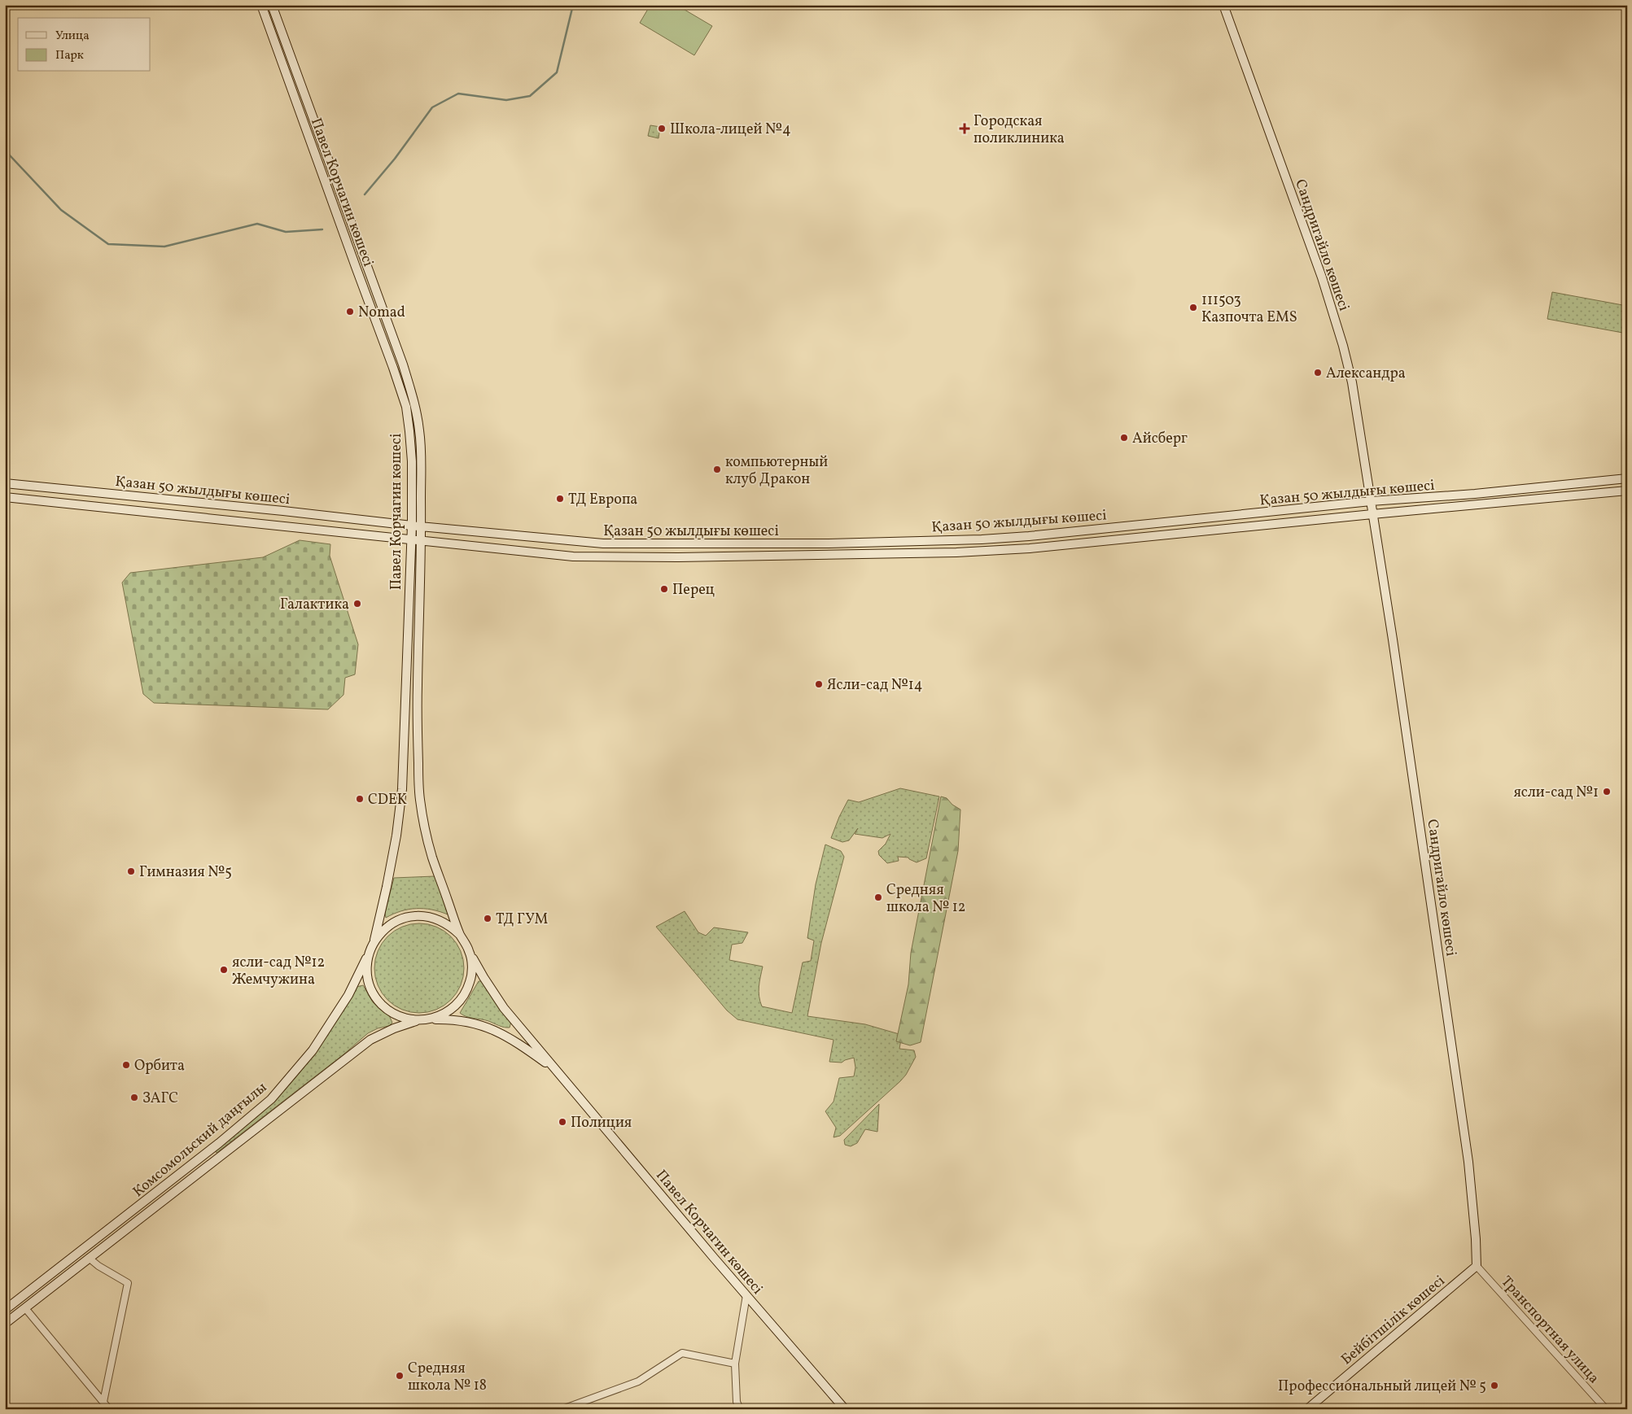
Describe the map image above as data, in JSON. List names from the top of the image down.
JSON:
{
  "streets": {
    "street": [
      "Павел Корчагин көшесі",
      "Сандригайло көшесі",
      "Қазан 50 жылдығы көшесі",
      "Комсомольский даңғылы",
      "Бейбітшілік көшесі",
      "Транспортная улица"
    ]
  },
  "crossings": [
    ["Павел Корчагин көшесі", "Қазан 50 жылдығы көшесі"],
    ["Павел Корчагин көшесі", "Комсомольский даңғылы"],
    ["Сандригайло көшесі", "Қазан 50 жылдығы көшесі"],
    ["Сандригайло көшесі", "Бейбітшілік көшесі"],
    ["Сандригайло көшесі", "Транспортная улица"],
    ["Бейбітшілік көшесі", "Транспортная улица"]
  ],
  "places": {
    "other": [
      "Школа-лицей №4",
      "111503 Казпочта EMS",
      "Nomad",
      "Александра",
      "Айсберг",
      "компьютерный клуб Дракон",
      "ТД Европа",
      "Перец",
      "Галактика",
      "Ясли-сад №14",
      "ясли-сад №1",
      "CDEK",
      "Гимназия №5",
      "Средняя школа № 12",
      "ТД ГУМ",
      "ясли-сад №12 Жемчужина",
      "Орбита",
      "ЗАГС",
      "Полиция",
      "Средняя школа № 18",
      "Профессиональный лицей № 5"
    ],
    "health": ["Городская поликлиника"]
  },
  "legend": ["Улица", "Парк"]
}
